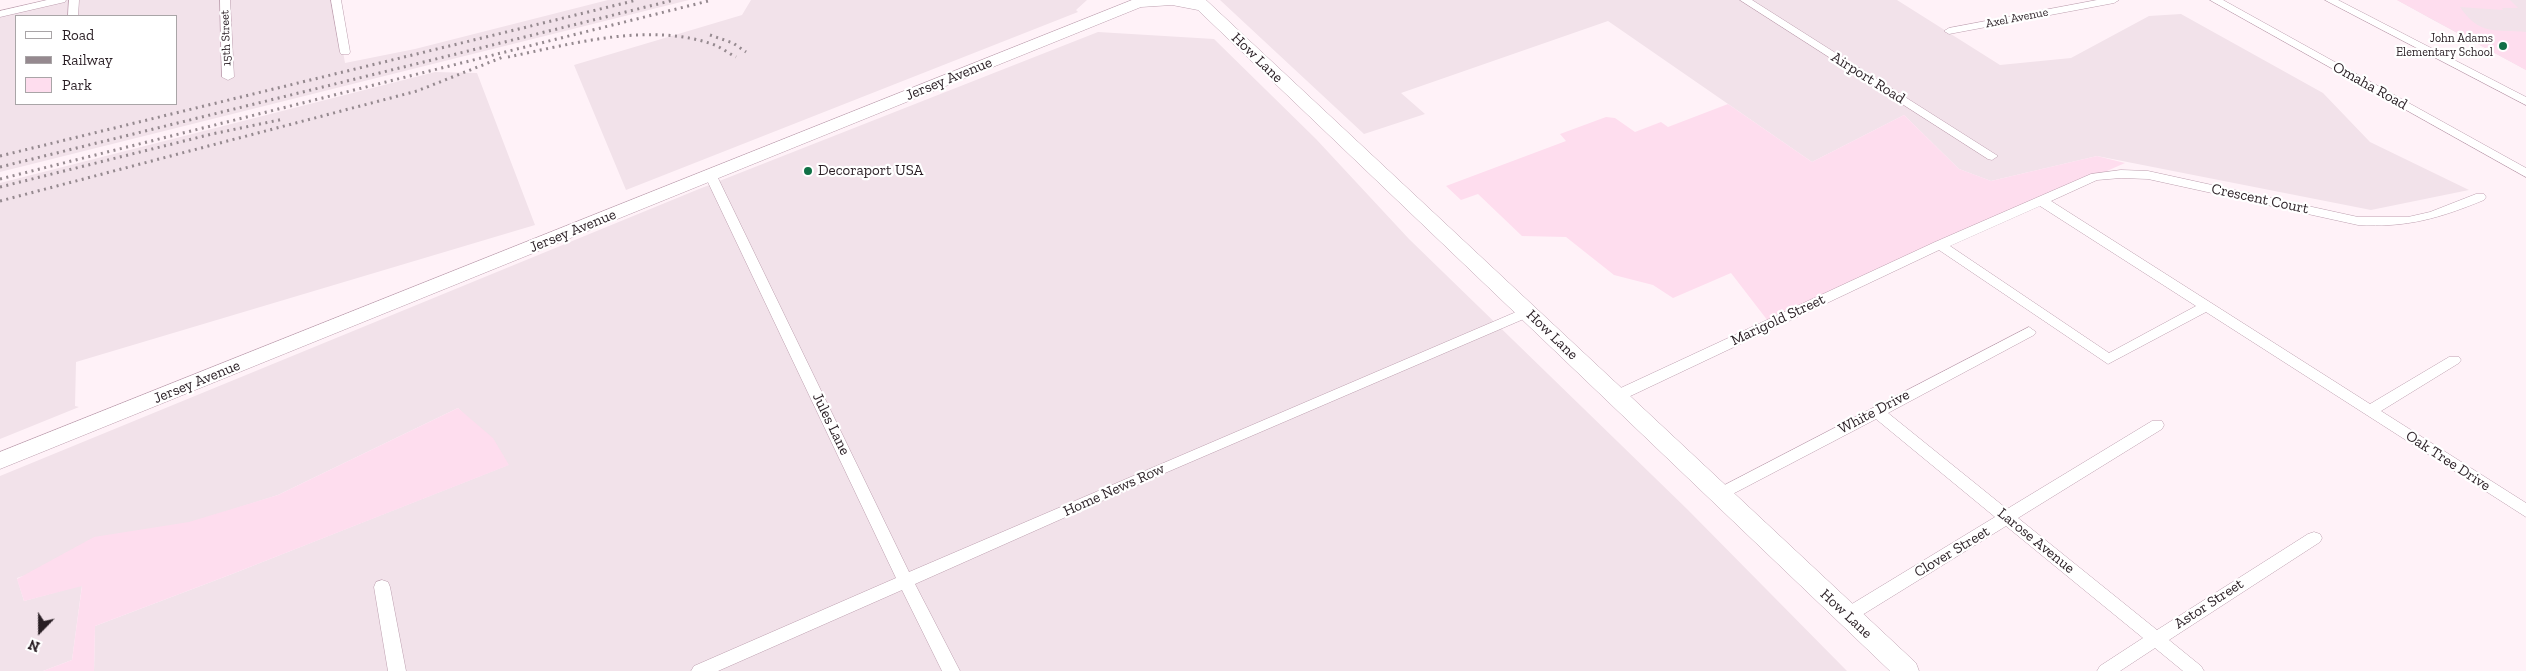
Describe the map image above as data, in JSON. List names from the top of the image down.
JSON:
{
  "streets": {
    "street": [
      "Axel Avenue",
      "15th Street",
      "How Lane",
      "Airport Road",
      "Jersey Avenue",
      "Omaha Road",
      "Crescent Court",
      "Marigold Street",
      "White Drive",
      "Jules Lane",
      "Oak Tree Drive",
      "Home News Row",
      "Larose Avenue",
      "Clover Street",
      "Astor Street"
    ]
  },
  "crossings": [
    ["How Lane", "Jersey Avenue"],
    ["How Lane", "Marigold Street"],
    ["How Lane", "White Drive"],
    ["How Lane", "Home News Row"],
    ["How Lane", "Clover Street"],
    ["Jersey Avenue", "Jules Lane"],
    ["Crescent Court", "Marigold Street"],
    ["White Drive", "Larose Avenue"],
    ["Jules Lane", "Home News Row"],
    ["Larose Avenue", "Clover Street"],
    ["Larose Avenue", "Astor Street"]
  ],
  "places": ["John Adams Elementary School", "Decoraport USA"],
  "legend": ["Road", "Railway", "Park"],
  "north": "bottom"
}
